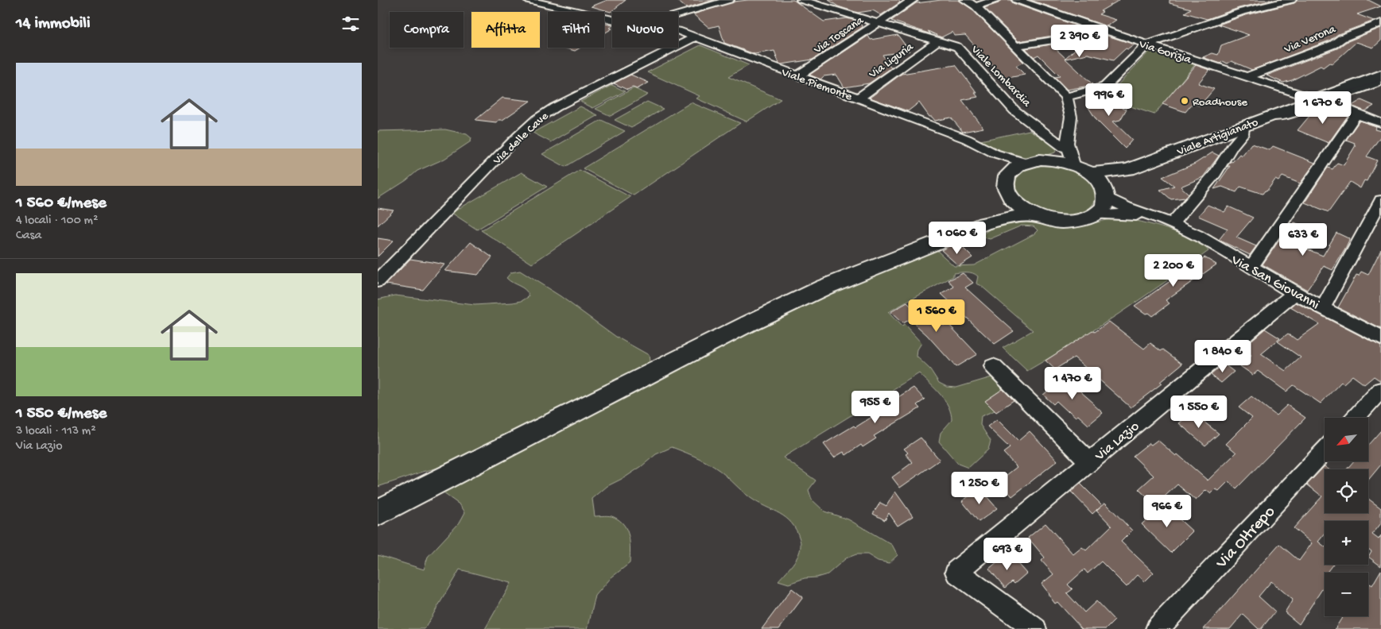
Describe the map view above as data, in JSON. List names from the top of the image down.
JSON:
{
  "streets": {
    "main road": ["Viale Artigianato"],
    "street": [
      "Via Toscana",
      "Via Verona",
      "Via Gorizia",
      "Via Liguria",
      "Viale Lombardia",
      "Viale Piemonte",
      "Via delle Cave",
      "Via San Giovanni",
      "Via Lazio",
      "Via Oltrepo"
    ]
  },
  "crossings": [
    ["Via Toscana", "Viale Lombardia"],
    ["Via Toscana", "Viale Piemonte"],
    ["Via Verona", "Via Gorizia"],
    ["Via Gorizia", "Viale Artigianato"],
    ["Via Liguria", "Viale Lombardia"],
    ["Via Liguria", "Viale Piemonte"],
    ["Viale Piemonte", "Viale Artigianato"],
    ["Viale Piemonte", "Via delle Cave"],
    ["Viale Piemonte", "Via San Giovanni"],
    ["Viale Artigianato", "Via San Giovanni"],
    ["Via San Giovanni", "Via Lazio"]
  ],
  "places": ["Roadhouse"],
  "north": "bottom left",
  "page": {
    "heading": "14 immobili",
    "chip": [
      "Compra",
      "Affitta",
      "Filtri",
      "Nuovo"
    ],
    "price": [
      "2 390 €",
      "996 €",
      "1 670 €",
      "1 060 €",
      "633 €",
      "2 200 €",
      "1 560 €",
      "1 840 €",
      "1 470 €",
      "955 €",
      "1 550 €",
      "1 250 €",
      "966 €",
      "693 €"
    ],
    "list": [
      {
        "name": "1 560 €/mese",
        "note": "4 locali · 100 m² · Casa"
      },
      {
        "name": "1 550 €/mese",
        "note": "3 locali · 113 m² · Via Lazio"
      }
    ],
    "map_buttons": ["+", "−"]
  }
}
